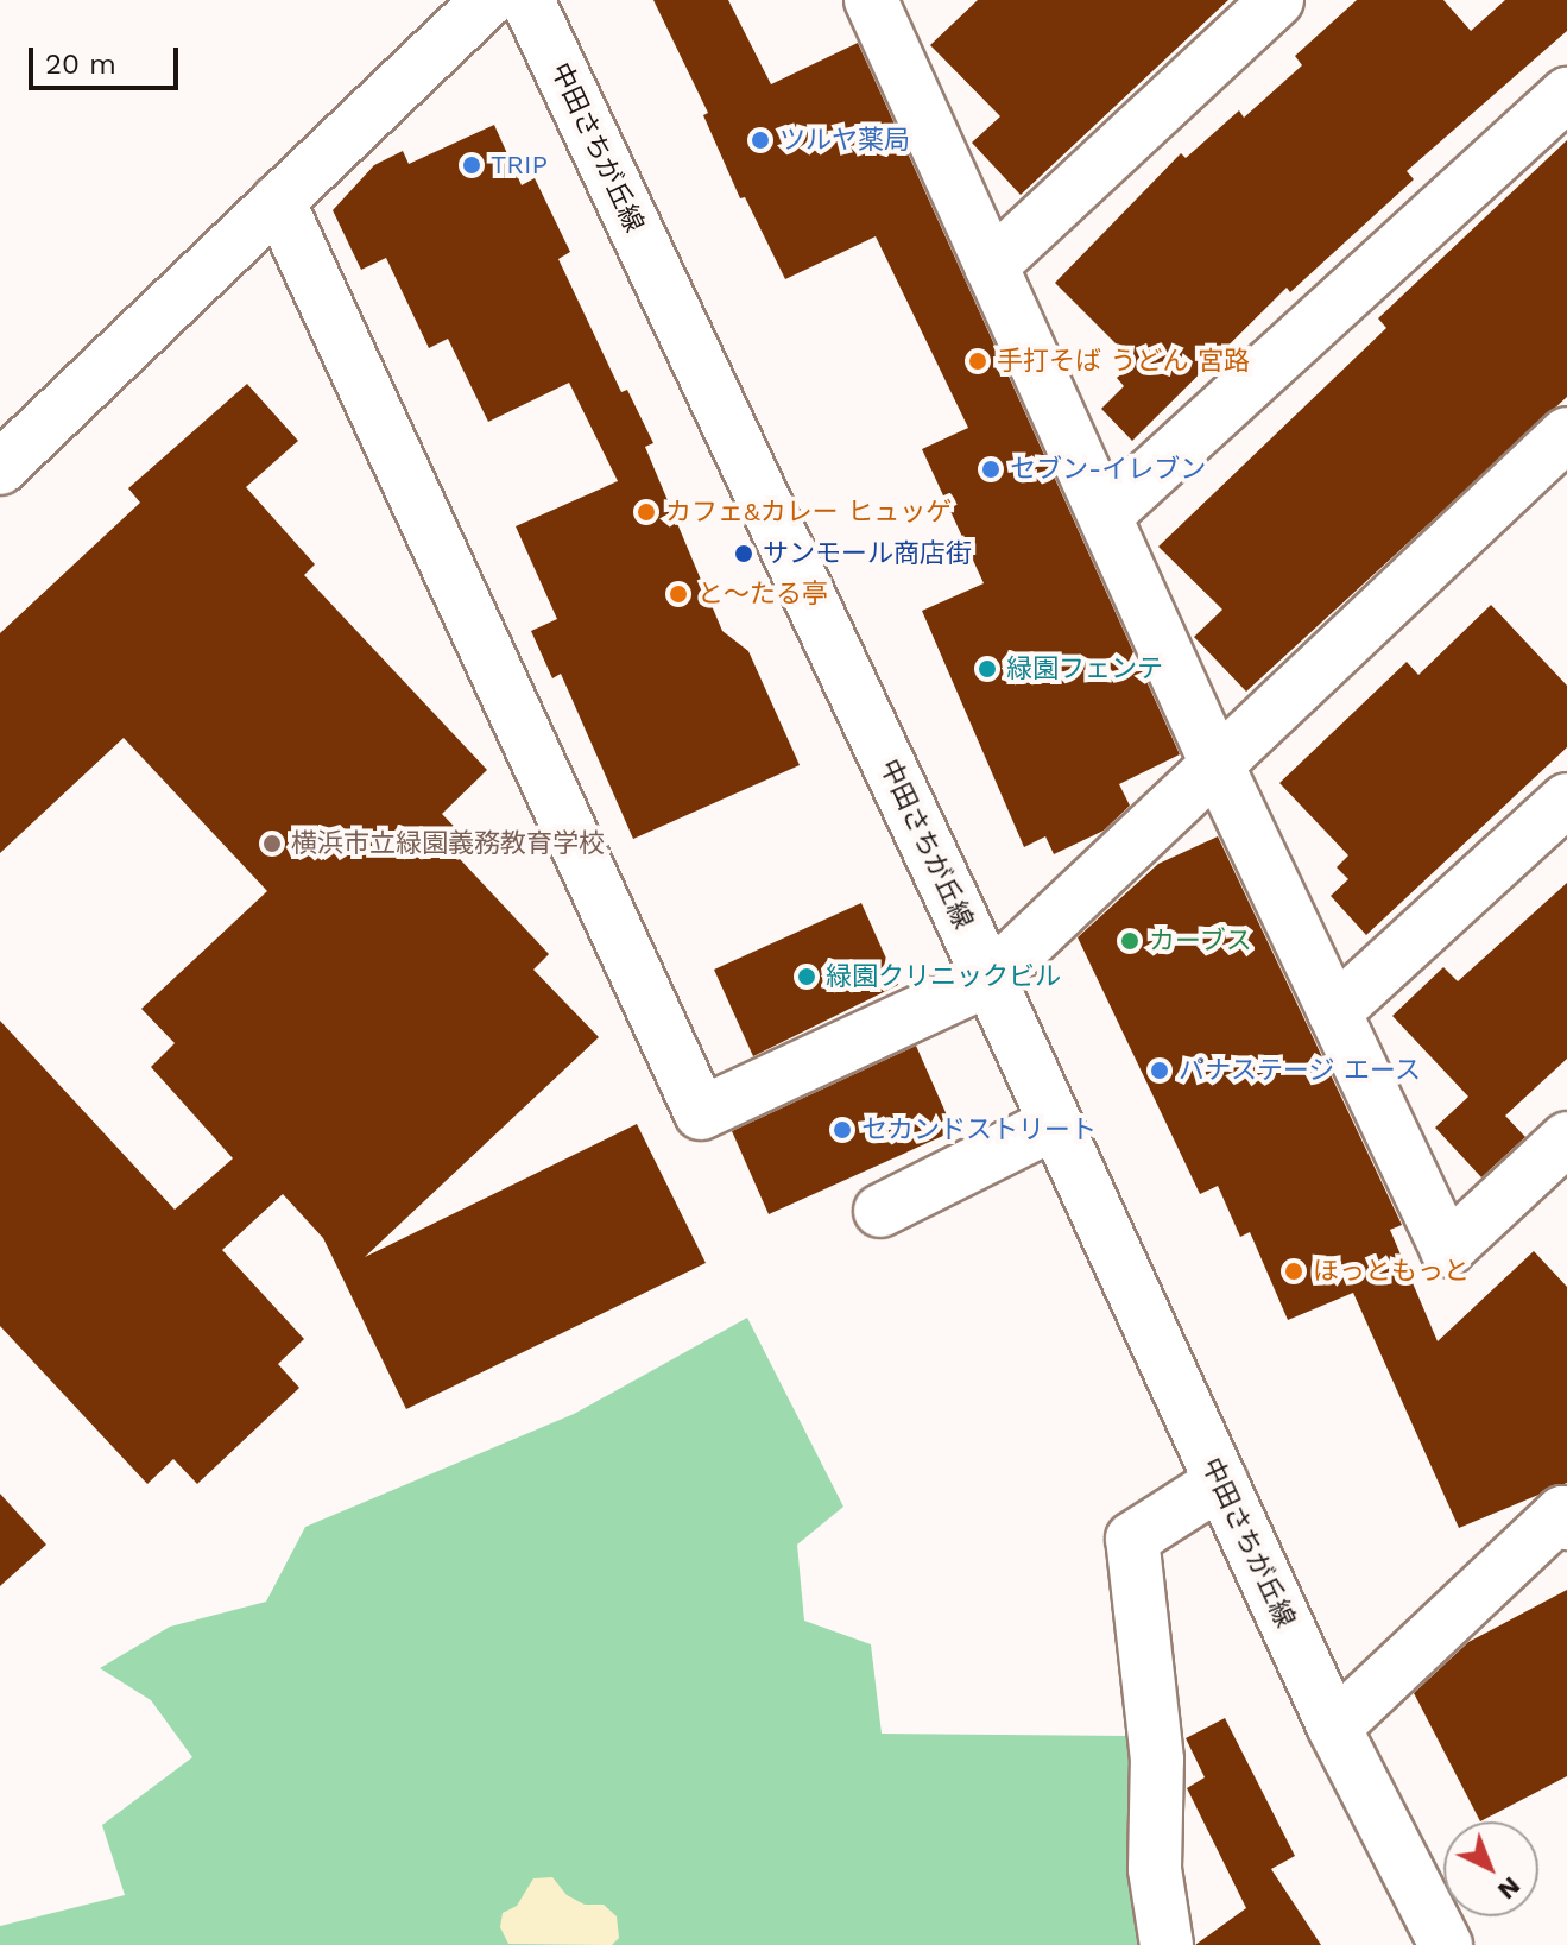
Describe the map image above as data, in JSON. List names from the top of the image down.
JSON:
{
  "streets": {
    "street": ["中田さちが丘線"]
  },
  "places": [
    "ツルヤ薬局",
    "TRIP",
    "手打そば うどん 宮路",
    "セブン-イレブン",
    "カフェ&カレー ヒュッゲ",
    "サンモール商店街",
    "と～たる亭",
    "緑園フェンテ",
    "横浜市立緑園義務教育学校",
    "カーブス",
    "緑園クリニックビル",
    "パナステージ エース",
    "セカンドストリート",
    "ほっともっと"
  ],
  "scale_bar": "20 m",
  "north": "bottom right"
}
